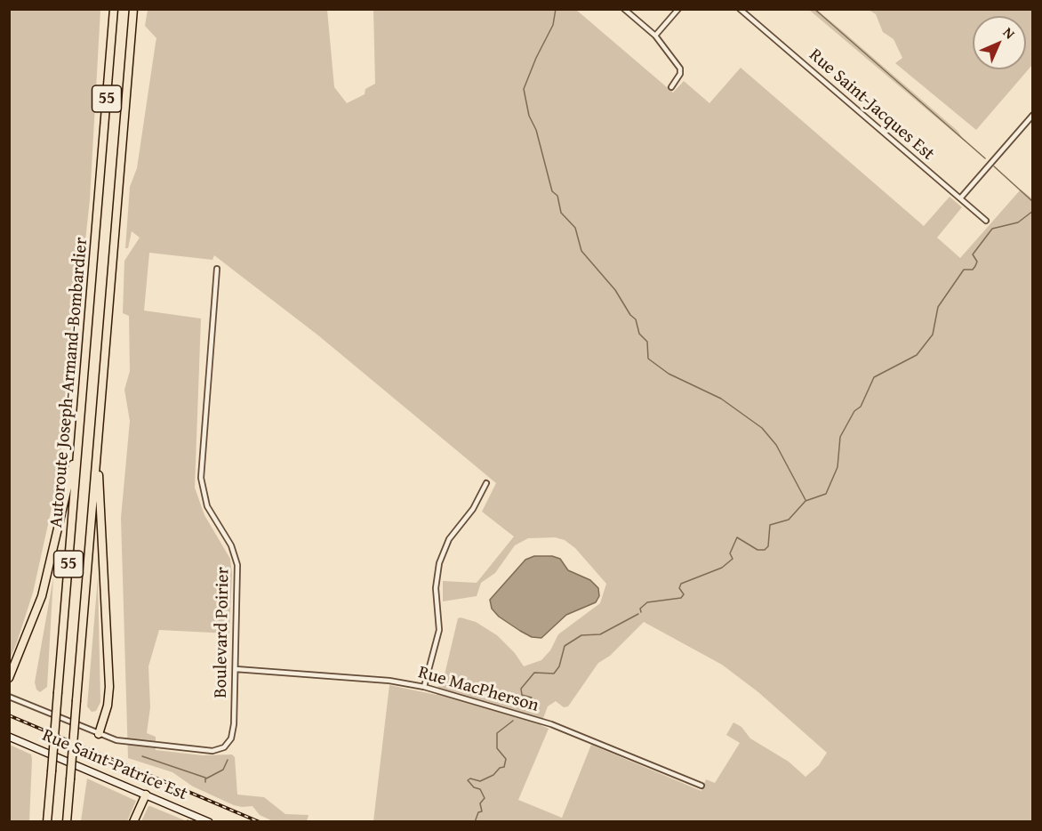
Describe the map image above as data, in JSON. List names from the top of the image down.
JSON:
{
  "streets": {
    "highway": ["55", "Autoroute Joseph-Armand-Bombardier"],
    "street": [
      "Rue Saint-Jacques Est",
      "Boulevard Poirier",
      "Rue MacPherson",
      "Rue Saint-Patrice Est"
    ]
  },
  "crossings": [
    ["Boulevard Poirier", "Rue MacPherson"]
  ],
  "north": "top right"
}
